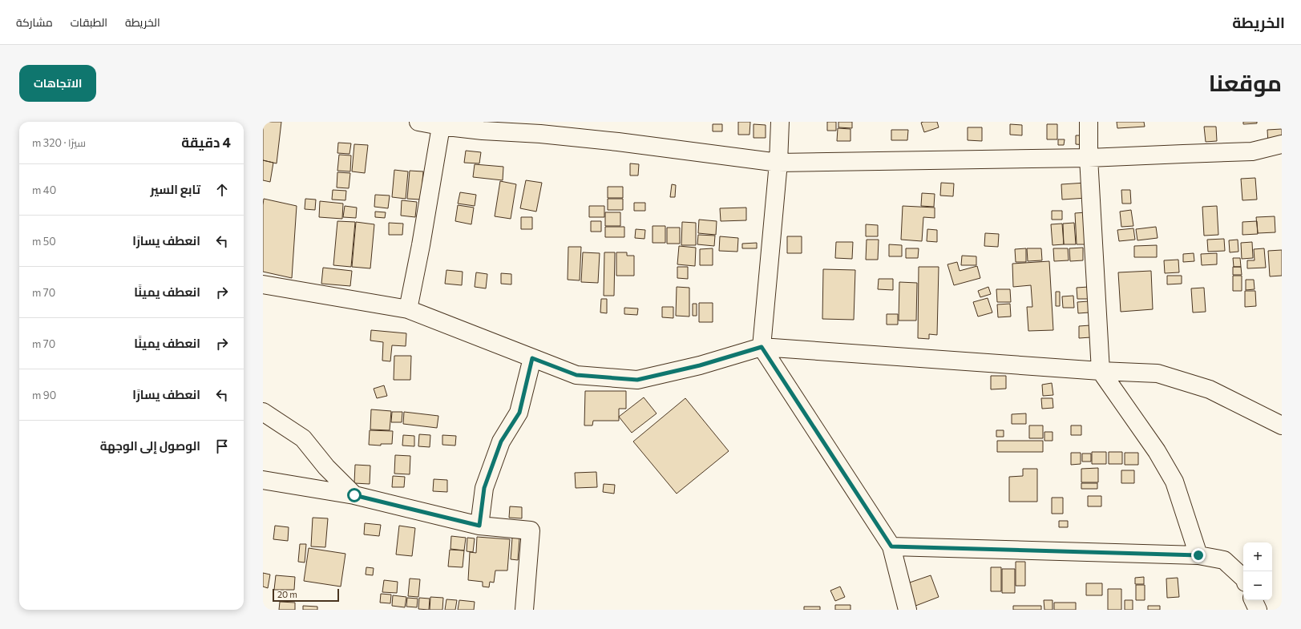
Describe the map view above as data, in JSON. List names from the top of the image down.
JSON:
{
  "scale_bar": "20 m",
  "page": {
    "header": "الخريطة",
    "nav": ["الخريطة", "الطبقات", "مشاركة"],
    "title": "موقعنا",
    "buttons": "الاتجاهات",
    "heading": ["4 دقيقة", "سيرًا · 320 m"],
    "list": [
      ["تابع السير", "40 m"],
      ["انعطف يسارًا", "50 m"],
      ["انعطف يمينًا", "70 m"],
      ["انعطف يمينًا", "70 m"],
      ["انعطف يسارًا", "90 m"],
      "الوصول إلى الوجهة"
    ],
    "map_buttons": ["+", "−"],
    "scale": "20 m"
  }
}
